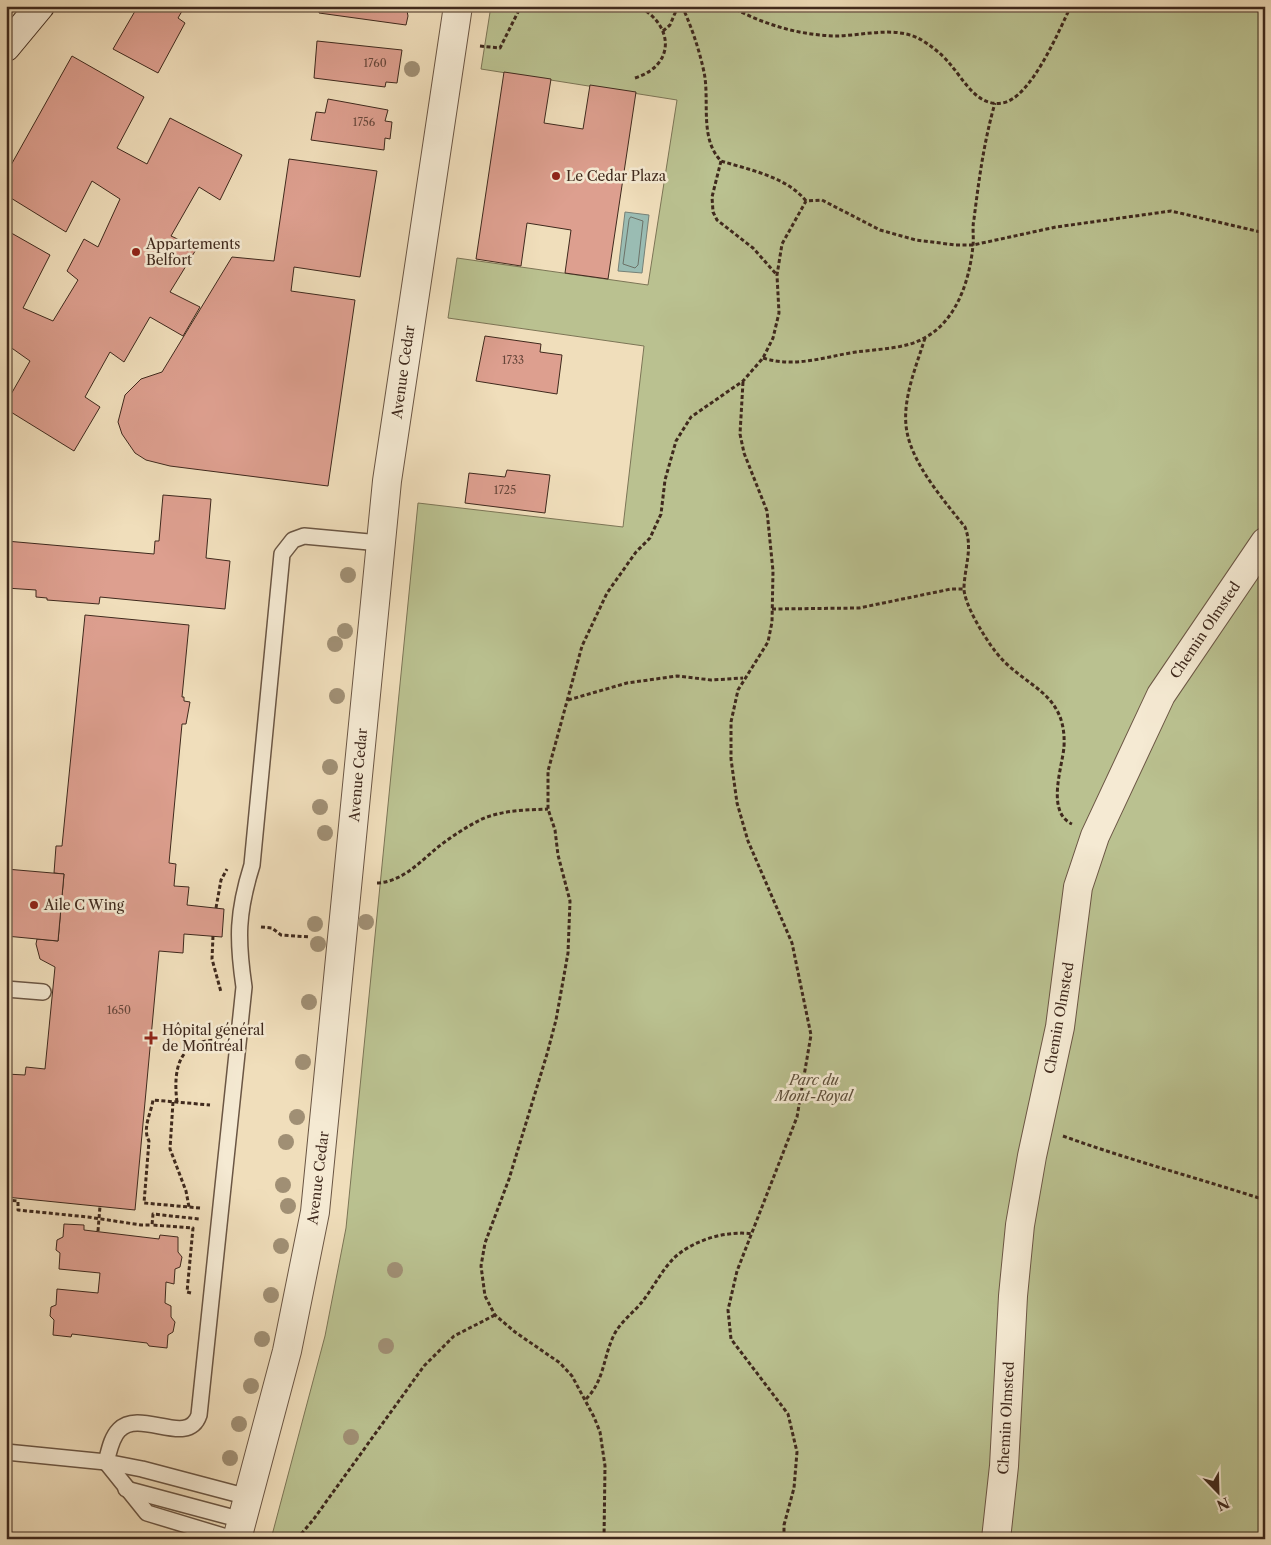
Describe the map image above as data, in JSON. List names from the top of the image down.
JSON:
{
  "streets": {
    "street": ["Avenue Cedar", "Chemin Olmsted"]
  },
  "parks": ["Parc du Mont-Royal"],
  "places": {
    "other": ["Le Cedar Plaza", "Appartements Belfort", "Aile C Wing"],
    "health": ["Hôpital général de Montréal"]
  },
  "house_numbers": [
    "1760",
    "1756",
    "1733",
    "1725",
    "1650"
  ],
  "north": "bottom right"
}
